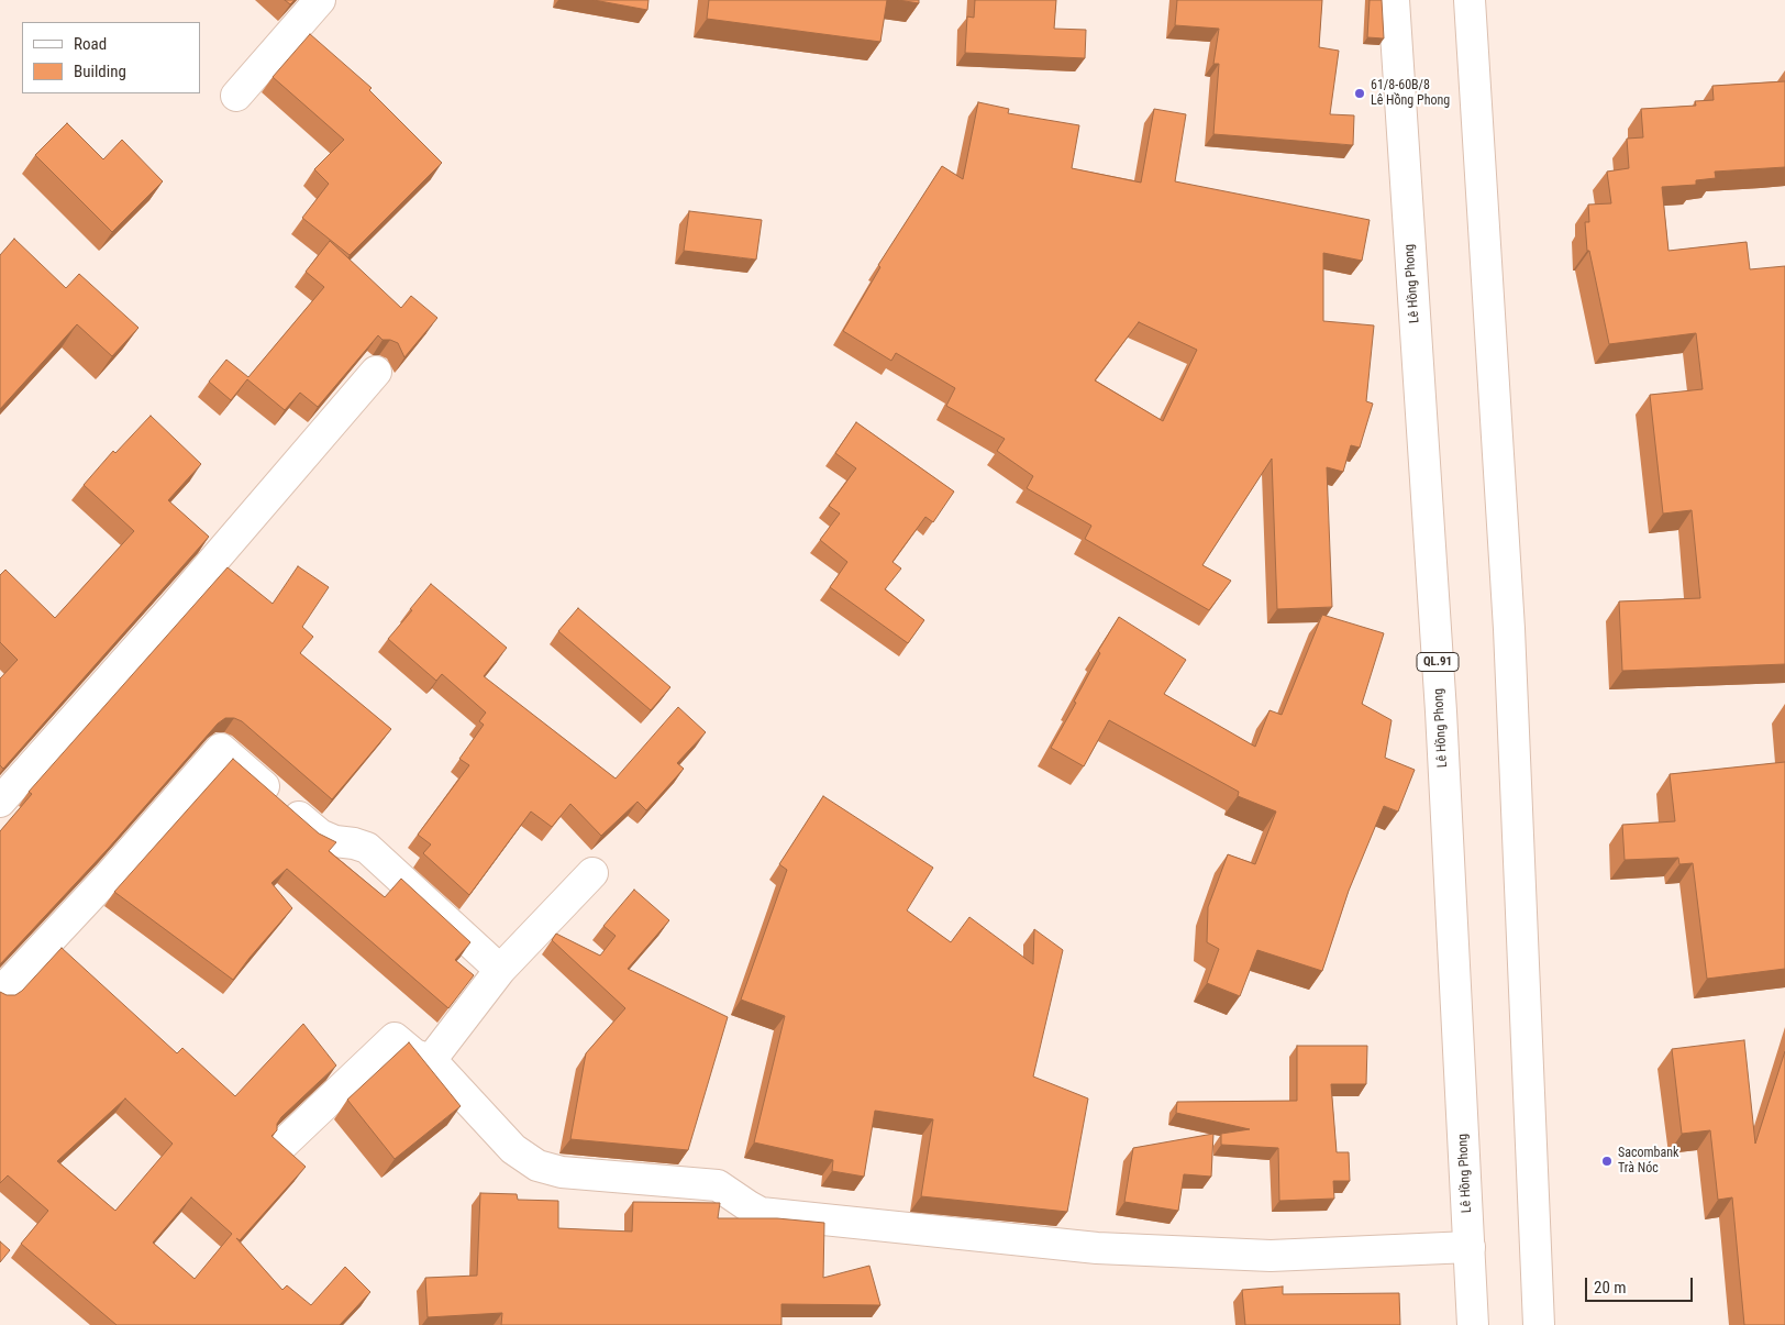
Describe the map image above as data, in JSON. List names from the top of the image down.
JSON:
{
  "streets": {
    "main road": ["Lê Hồng Phong", "QL.91"]
  },
  "places": ["61/8-60B/8 Lê Hồng Phong", "Sacombank Trà Nóc"],
  "legend": ["Road", "Building"],
  "scale_bar": "20 m"
}
